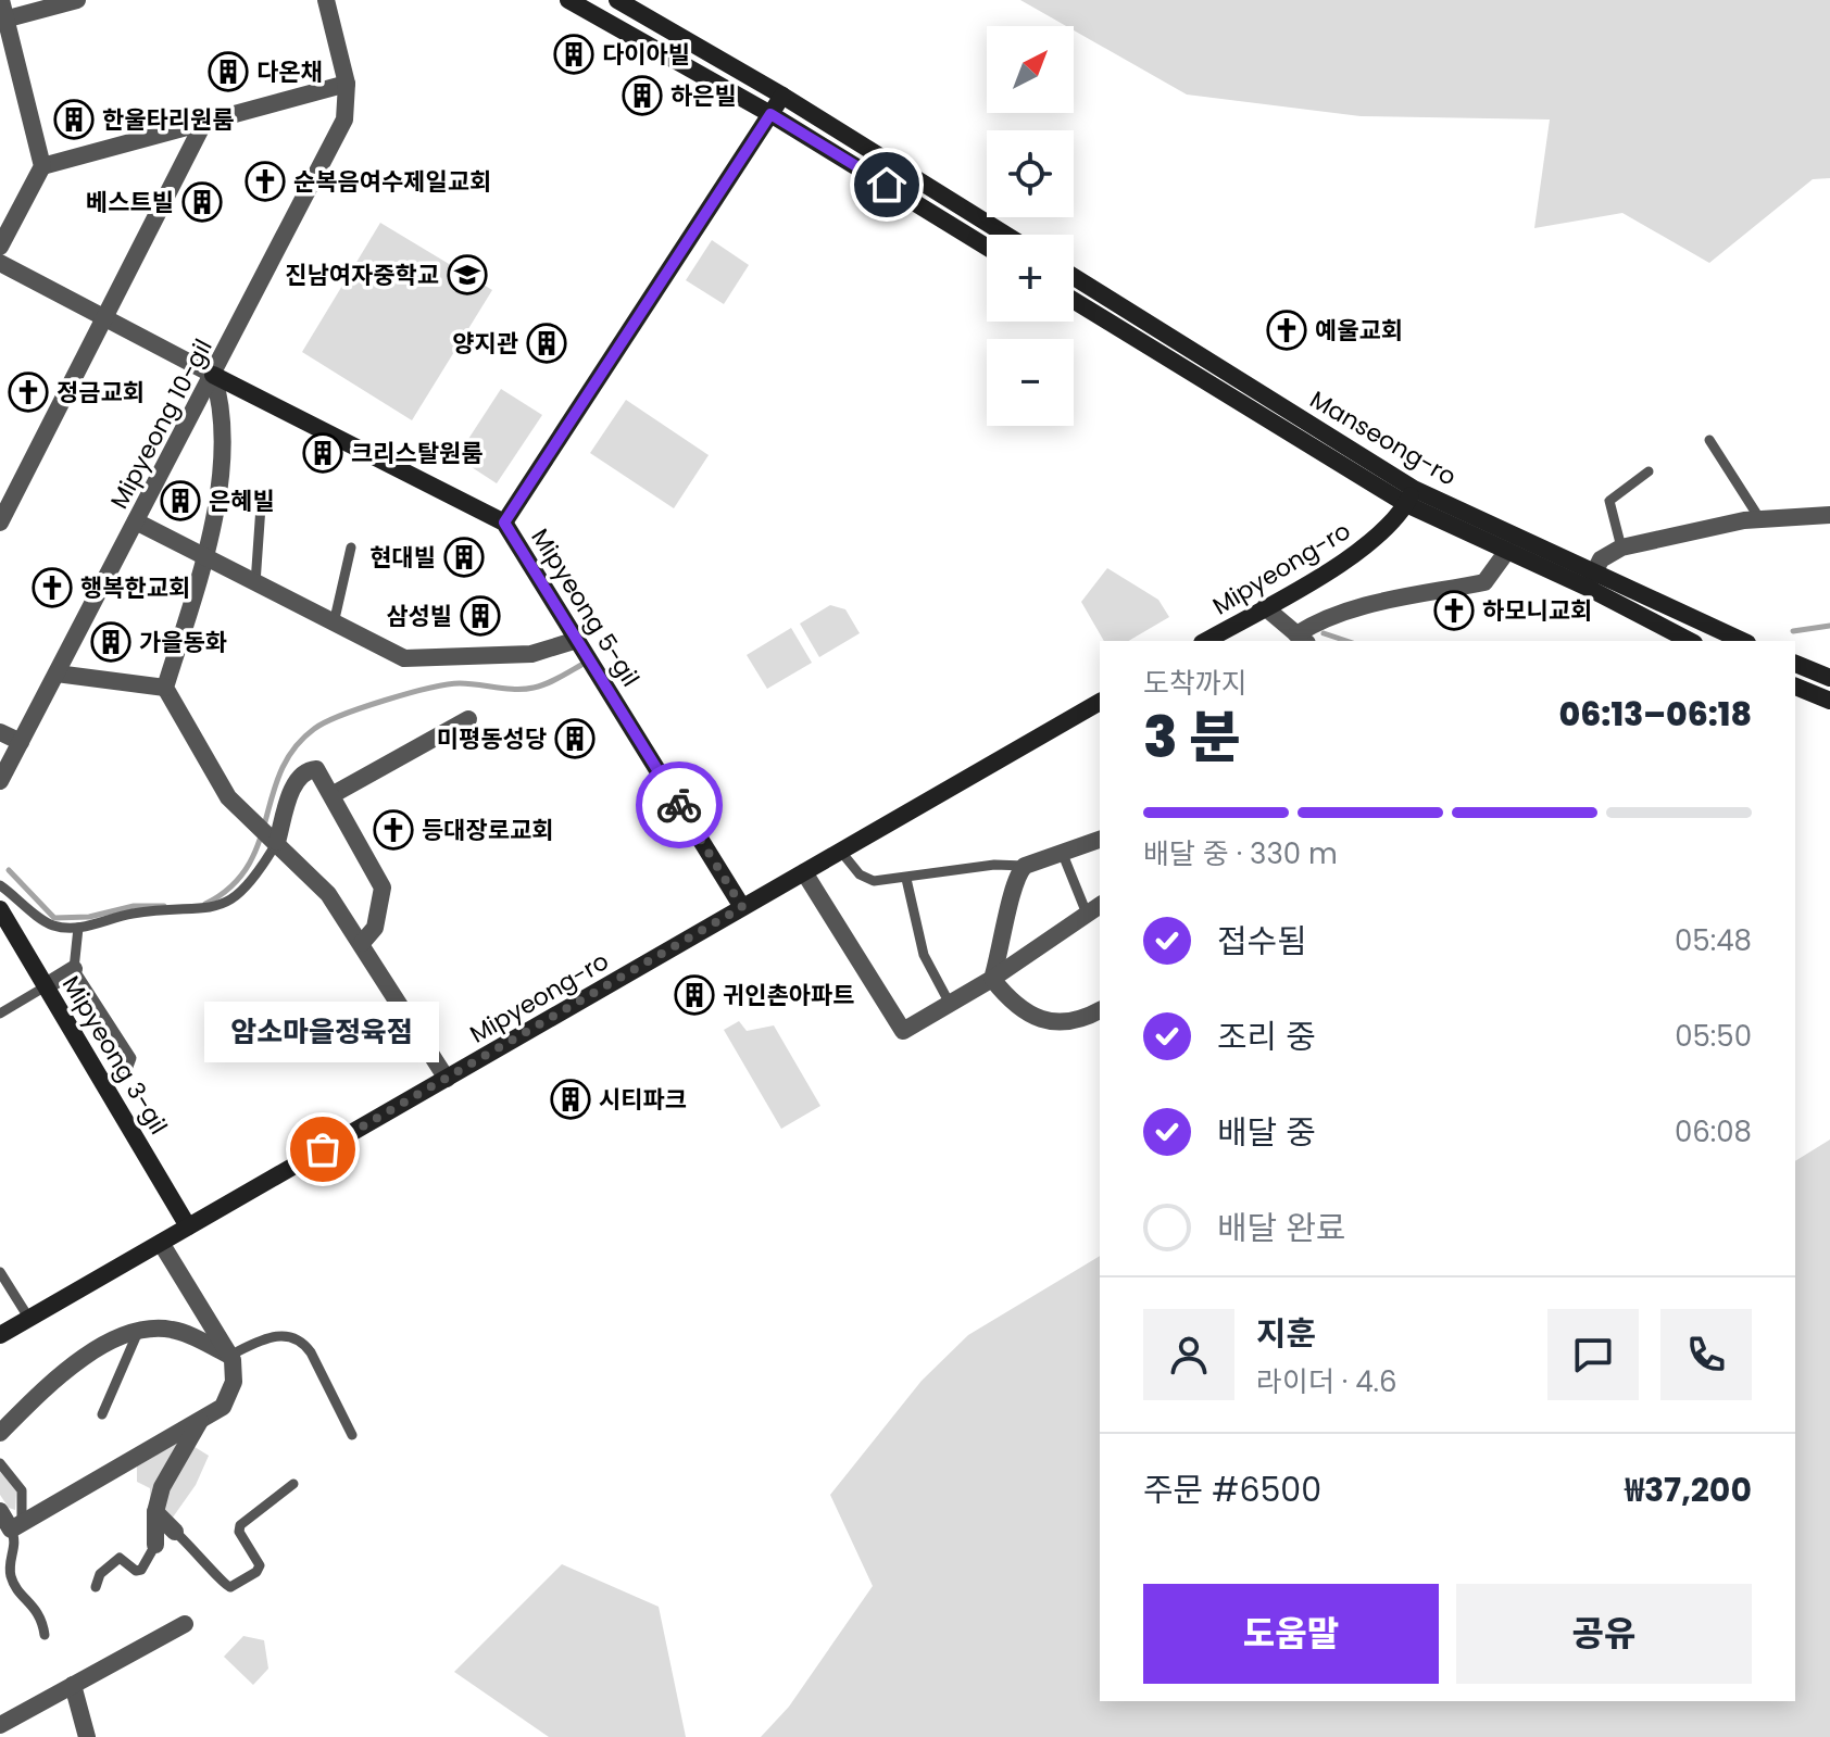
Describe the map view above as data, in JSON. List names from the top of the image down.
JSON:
{
  "streets": {
    "street": [
      "Mipyeong 10-gil",
      "Manseong-ro",
      "Mipyeong-ro",
      "Mipyeong 5-gil",
      "Mipyeong 3-gil"
    ]
  },
  "crossings": [
    ["Mipyeong 10-gil", "Mipyeong 5-gil"],
    ["Manseong-ro", "Mipyeong-ro"],
    ["Mipyeong-ro", "Mipyeong 5-gil"],
    ["Mipyeong-ro", "Mipyeong 3-gil"]
  ],
  "places": {
    "building": [
      "다이아빌",
      "다온채",
      "하은빌",
      "한울타리원룸",
      "베스트빌",
      "양지관",
      "크리스탈원룸",
      "은혜빌",
      "현대빌",
      "삼성빌",
      "가을동화",
      "미평동성당",
      "귀인촌아파트",
      "시티파크"
    ],
    "church": [
      "순복음여수제일교회",
      "예울교회",
      "정금교회",
      "행복한교회",
      "하모니교회",
      "등대장로교회"
    ],
    "school or university": ["진남여자중학교"],
    "other": ["암소마을정육점"]
  },
  "north": "top right",
  "page": {
    "map_buttons": ["+", "−"],
    "heading": ["3 분", "도착까지", "06:13–06:18"],
    "panel": [
      "지훈",
      "라이더 · 4.6",
      "주문 #6500",
      "₩37,200"
    ],
    "bar": "배달 중 · 330 m",
    "list": [
      ["접수됨", "05:48"],
      ["조리 중", "05:50"],
      ["배달 중", "06:08"],
      "배달 완료"
    ],
    "bubble": "암소마을정육점",
    "buttons": ["도움말", "공유"]
  }
}
